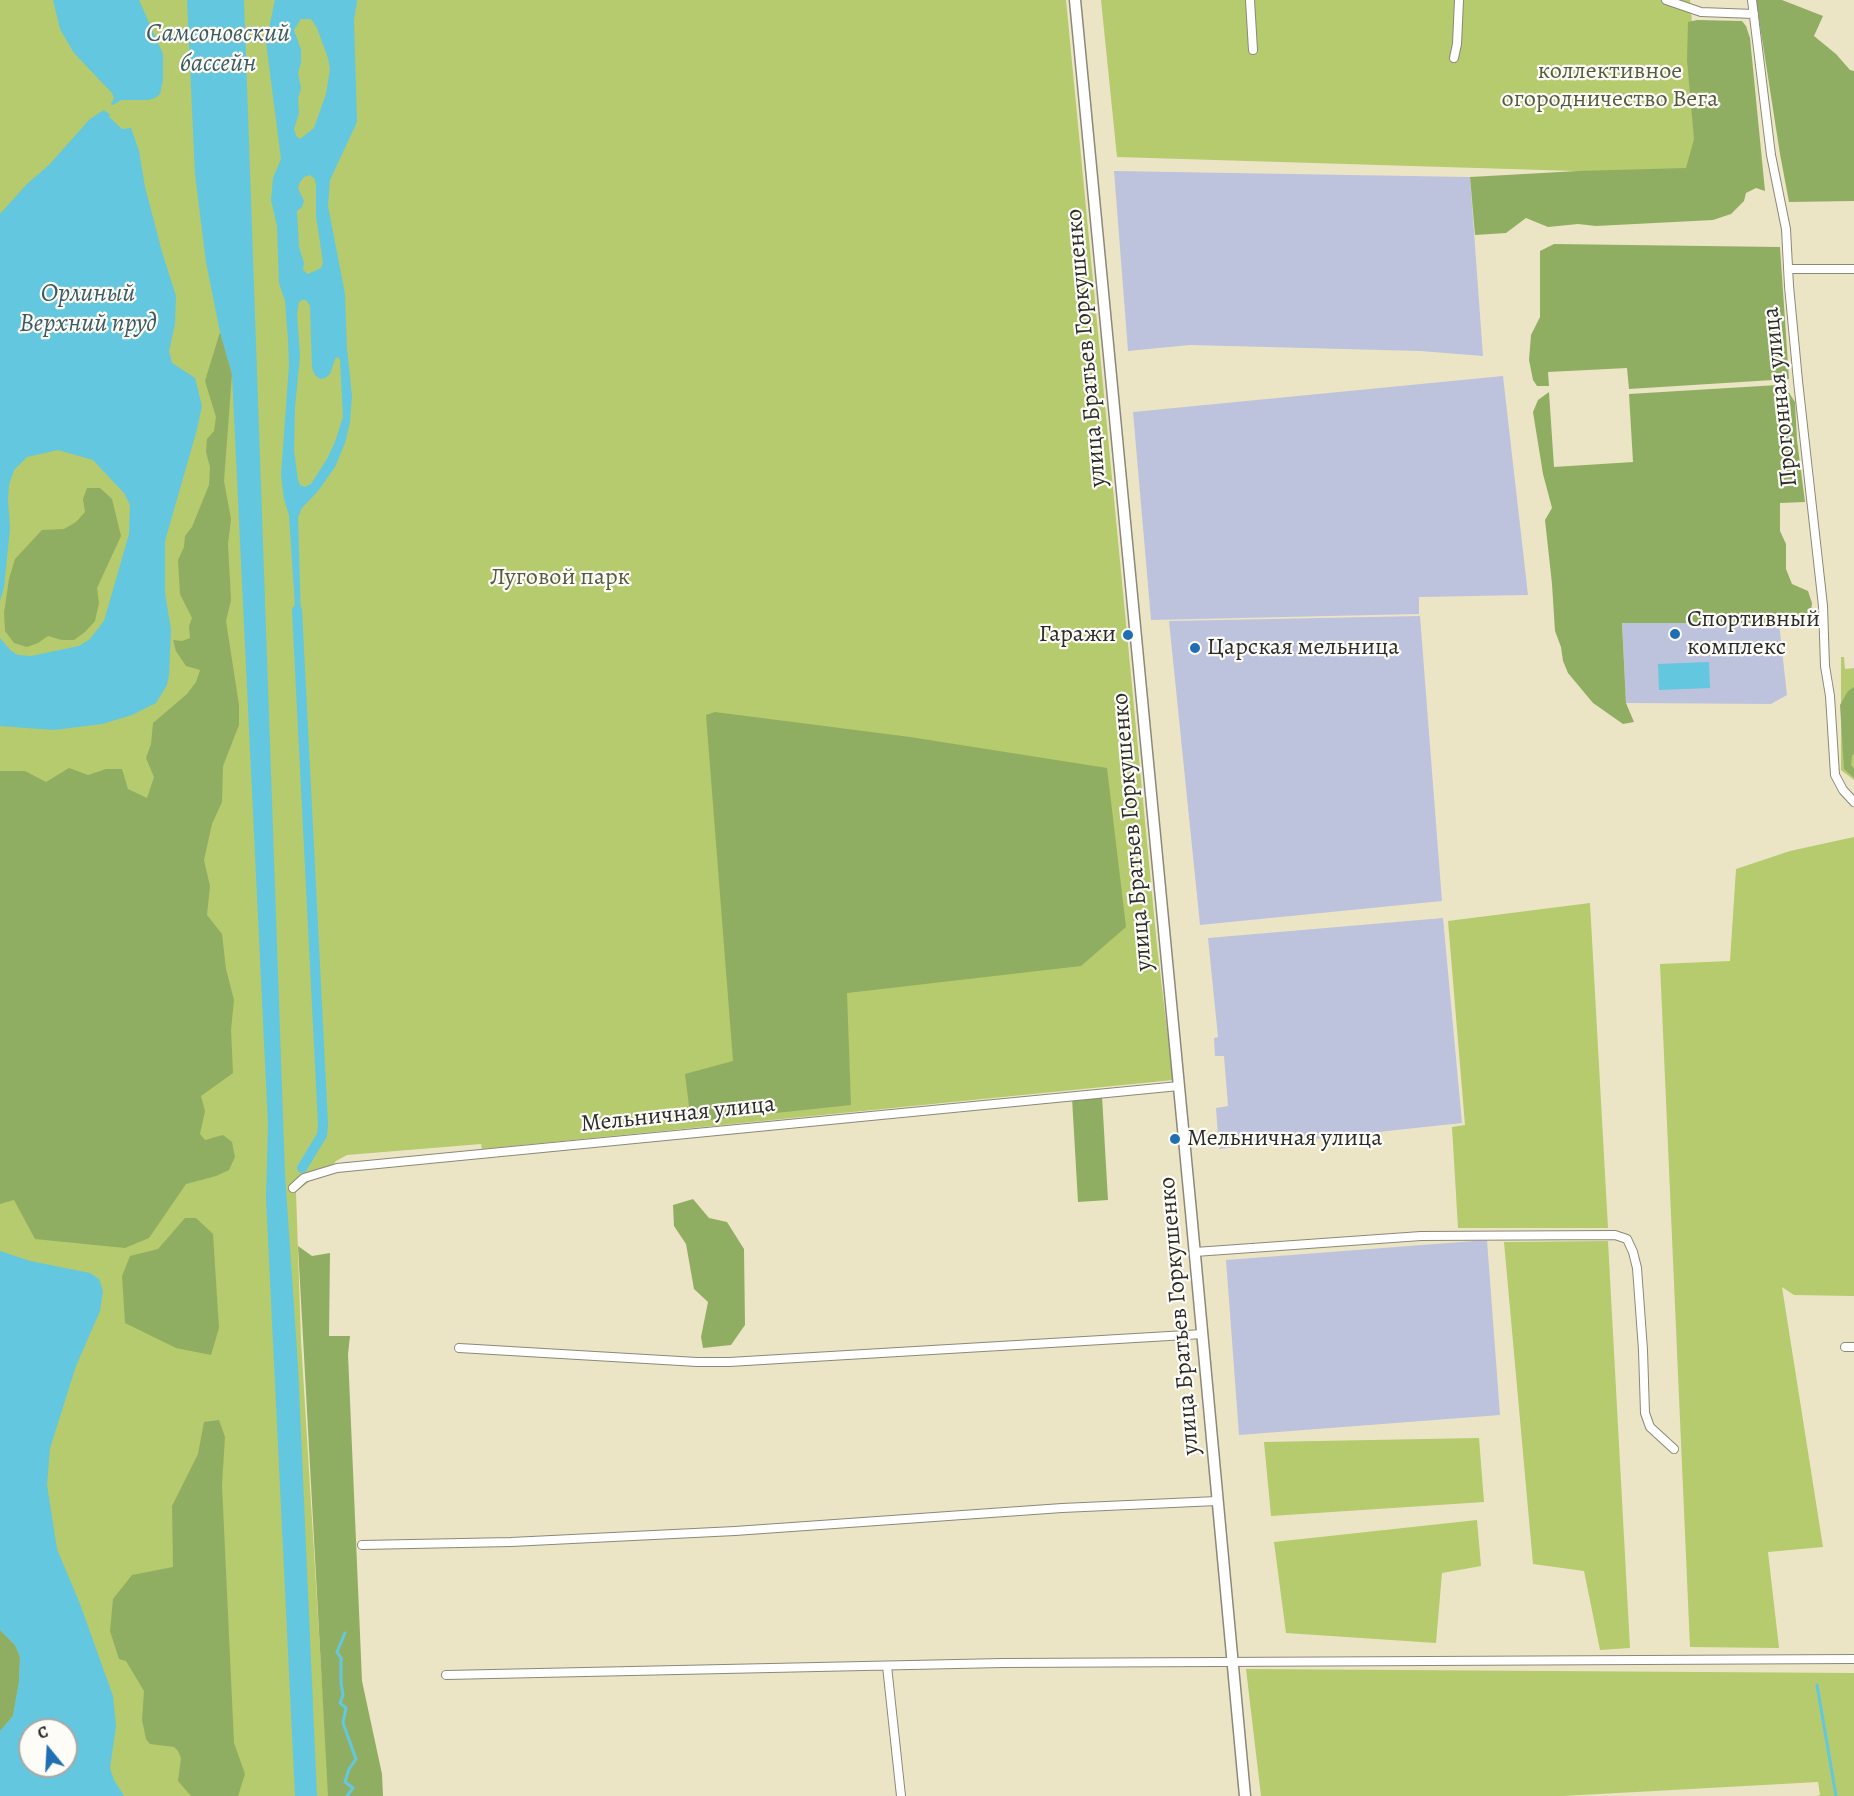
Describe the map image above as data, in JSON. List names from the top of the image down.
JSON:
{
  "streets": {
    "street": ["улица Братьев Горкушенко", "Прогонная улица", "Мельничная улица"]
  },
  "crossings": [
    ["улица Братьев Горкушенко", "Мельничная улица"]
  ],
  "water": ["Самсоновский бассейн", "Орлиный Верхний пруд"],
  "parks": ["коллективное огородничество Вега", "Луговой парк"],
  "places": [
    "Спортивный комплекс",
    "Гаражи",
    "Царская мельница",
    "Мельничная улица"
  ],
  "north": "top"
}
